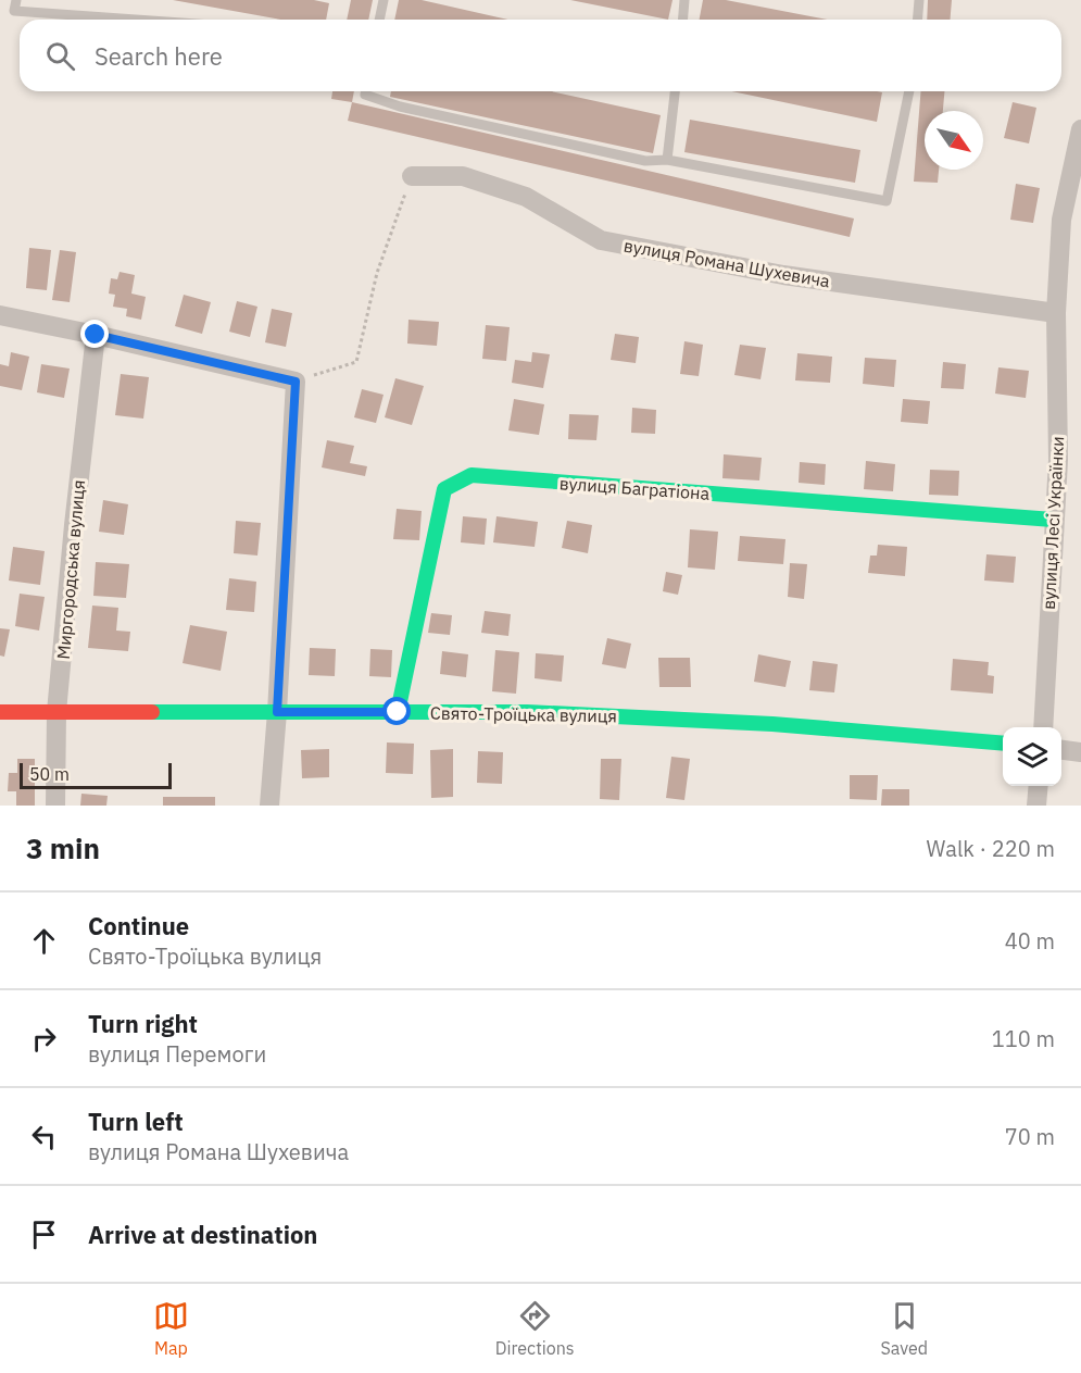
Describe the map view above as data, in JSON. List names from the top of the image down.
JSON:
{
  "streets": {
    "street": [
      "вулиця Романа Шухевича",
      "вулиця Багратіона",
      "вулиця Лесі Українки",
      "Миргородська вулиця",
      "Свято-Троїцька вулиця"
    ]
  },
  "crossings": [
    ["вулиця Романа Шухевича", "вулиця Лесі Українки"],
    ["вулиця Багратіона", "вулиця Лесі Українки"],
    ["вулиця Багратіона", "Свято-Троїцька вулиця"],
    ["Миргородська вулиця", "Свято-Троїцька вулиця"]
  ],
  "scale_bar": "50 m",
  "north": "bottom right",
  "page": {
    "search": "Search here",
    "scale": "50 m",
    "heading": ["3 min", "Walk · 220 m"],
    "list": [
      ["Continue", "Свято-Троїцька вулиця", "40 m"],
      ["Turn right", "вулиця Перемоги", "110 m"],
      ["Turn left", "вулиця Романа Шухевича", "70 m"],
      "Arrive at destination"
    ],
    "nav": ["Map", "Directions", "Saved"]
  }
}
